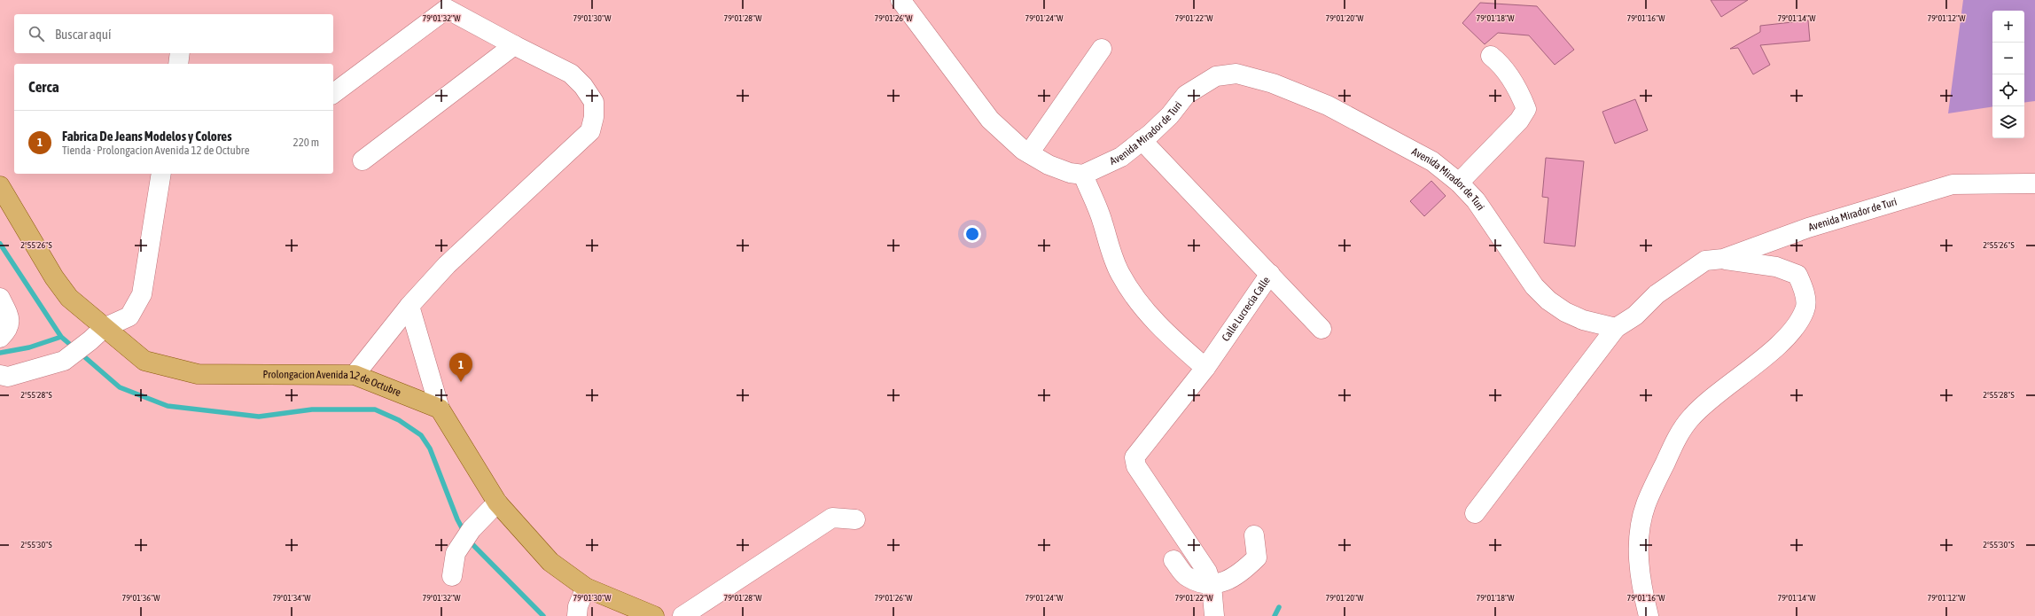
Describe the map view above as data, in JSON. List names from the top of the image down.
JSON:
{
  "streets": {
    "main road": ["Prolongacion Avenida 12 de Octubre"],
    "street": ["Avenida Mirador de Turi", "Calle Lucrecia Calle"]
  },
  "crossings": [
    ["Avenida Mirador de Turi", "Calle Lucrecia Calle"]
  ],
  "page": {
    "map_buttons": ["+", "−"],
    "search": "Buscar aquí",
    "heading": "Cerca",
    "list": [
      {
        "mark": "1",
        "name": "Fabrica De Jeans Modelos y Colores",
        "note": "Tienda · Prolongacion Avenida 12 de Octubre",
        "value": "220 m"
      }
    ],
    "pins": "1"
  },
  "coordinates": [
    "79°01'32\"W",
    "79°01'30\"W",
    "79°01'28\"W",
    "79°01'26\"W",
    "79°01'24\"W",
    "79°01'22\"W",
    "79°01'20\"W",
    "79°01'18\"W",
    "79°01'16\"W",
    "79°01'14\"W",
    "79°01'12\"W",
    "2°55'26\"S",
    "2°55'28\"S",
    "2°55'30\"S",
    "79°01'36\"W",
    "79°01'34\"W"
  ]
}
